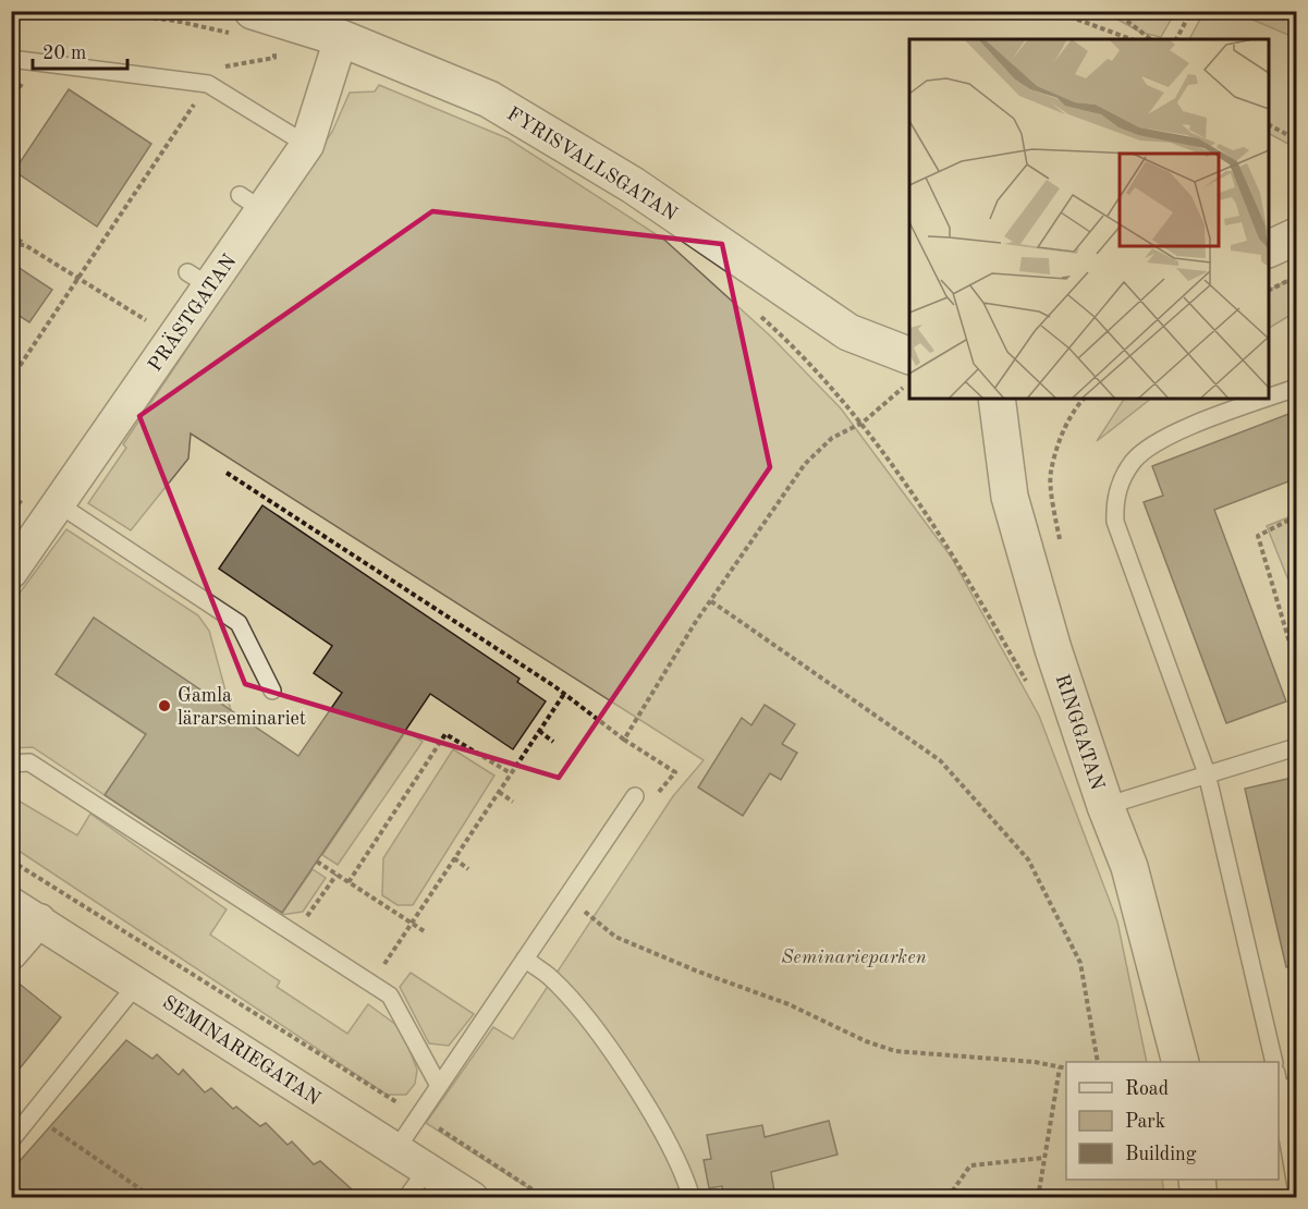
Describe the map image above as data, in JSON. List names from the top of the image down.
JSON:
{
  "streets": {
    "street": [
      "FYRISVALLSGATAN",
      "PRÄSTGATAN",
      "RINGGATAN",
      "SEMINARIEGATAN"
    ]
  },
  "crossings": [
    ["FYRISVALLSGATAN", "PRÄSTGATAN"]
  ],
  "parks": ["Seminarieparken"],
  "places": ["Gamla lärarseminariet"],
  "legend": ["Road", "Park", "Building"],
  "scale_bar": "20 m"
}
